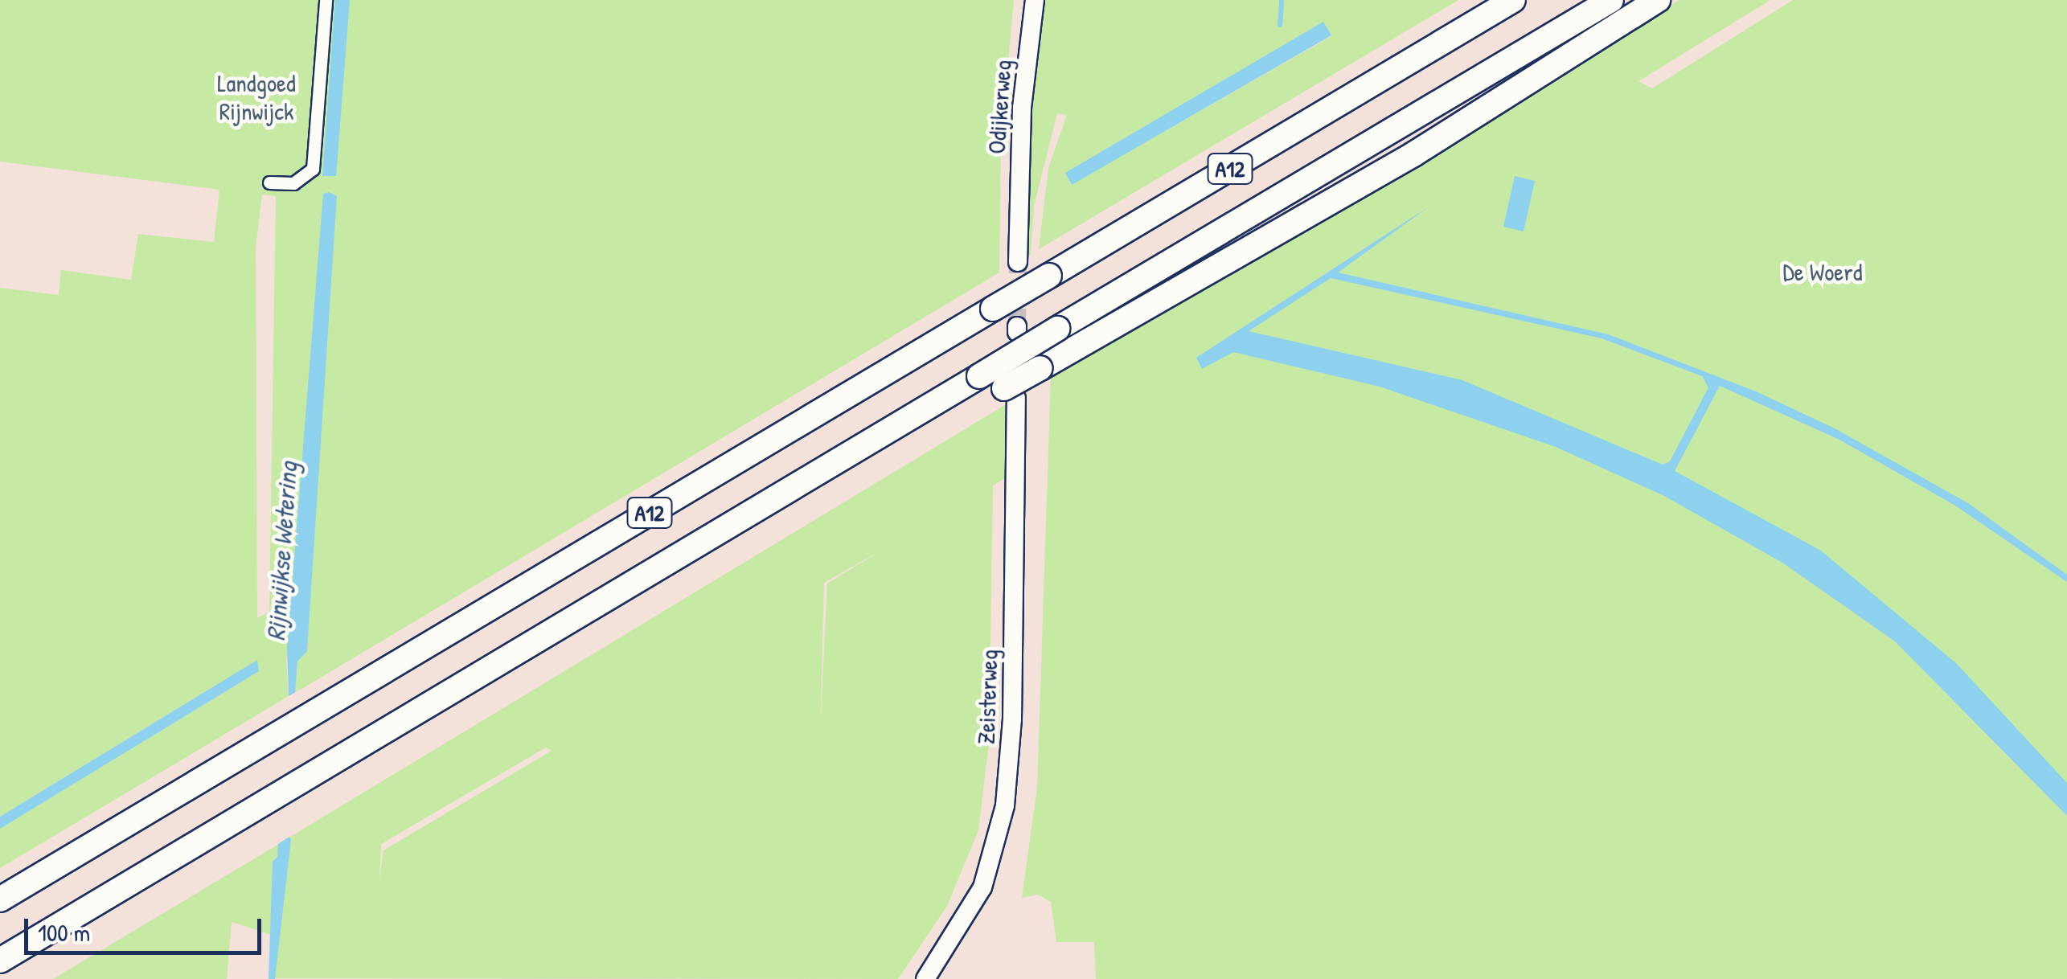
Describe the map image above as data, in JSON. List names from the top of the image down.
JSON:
{
  "streets": {
    "highway": ["A12"],
    "street": ["Odijkerweg", "Zeisterweg"]
  },
  "crossings": [
    ["A12", "Zeisterweg"]
  ],
  "water": ["Rijnwijkse Wetering"],
  "parks": ["Landgoed Rijnwijck", "De Woerd"],
  "scale_bar": "100 m"
}
